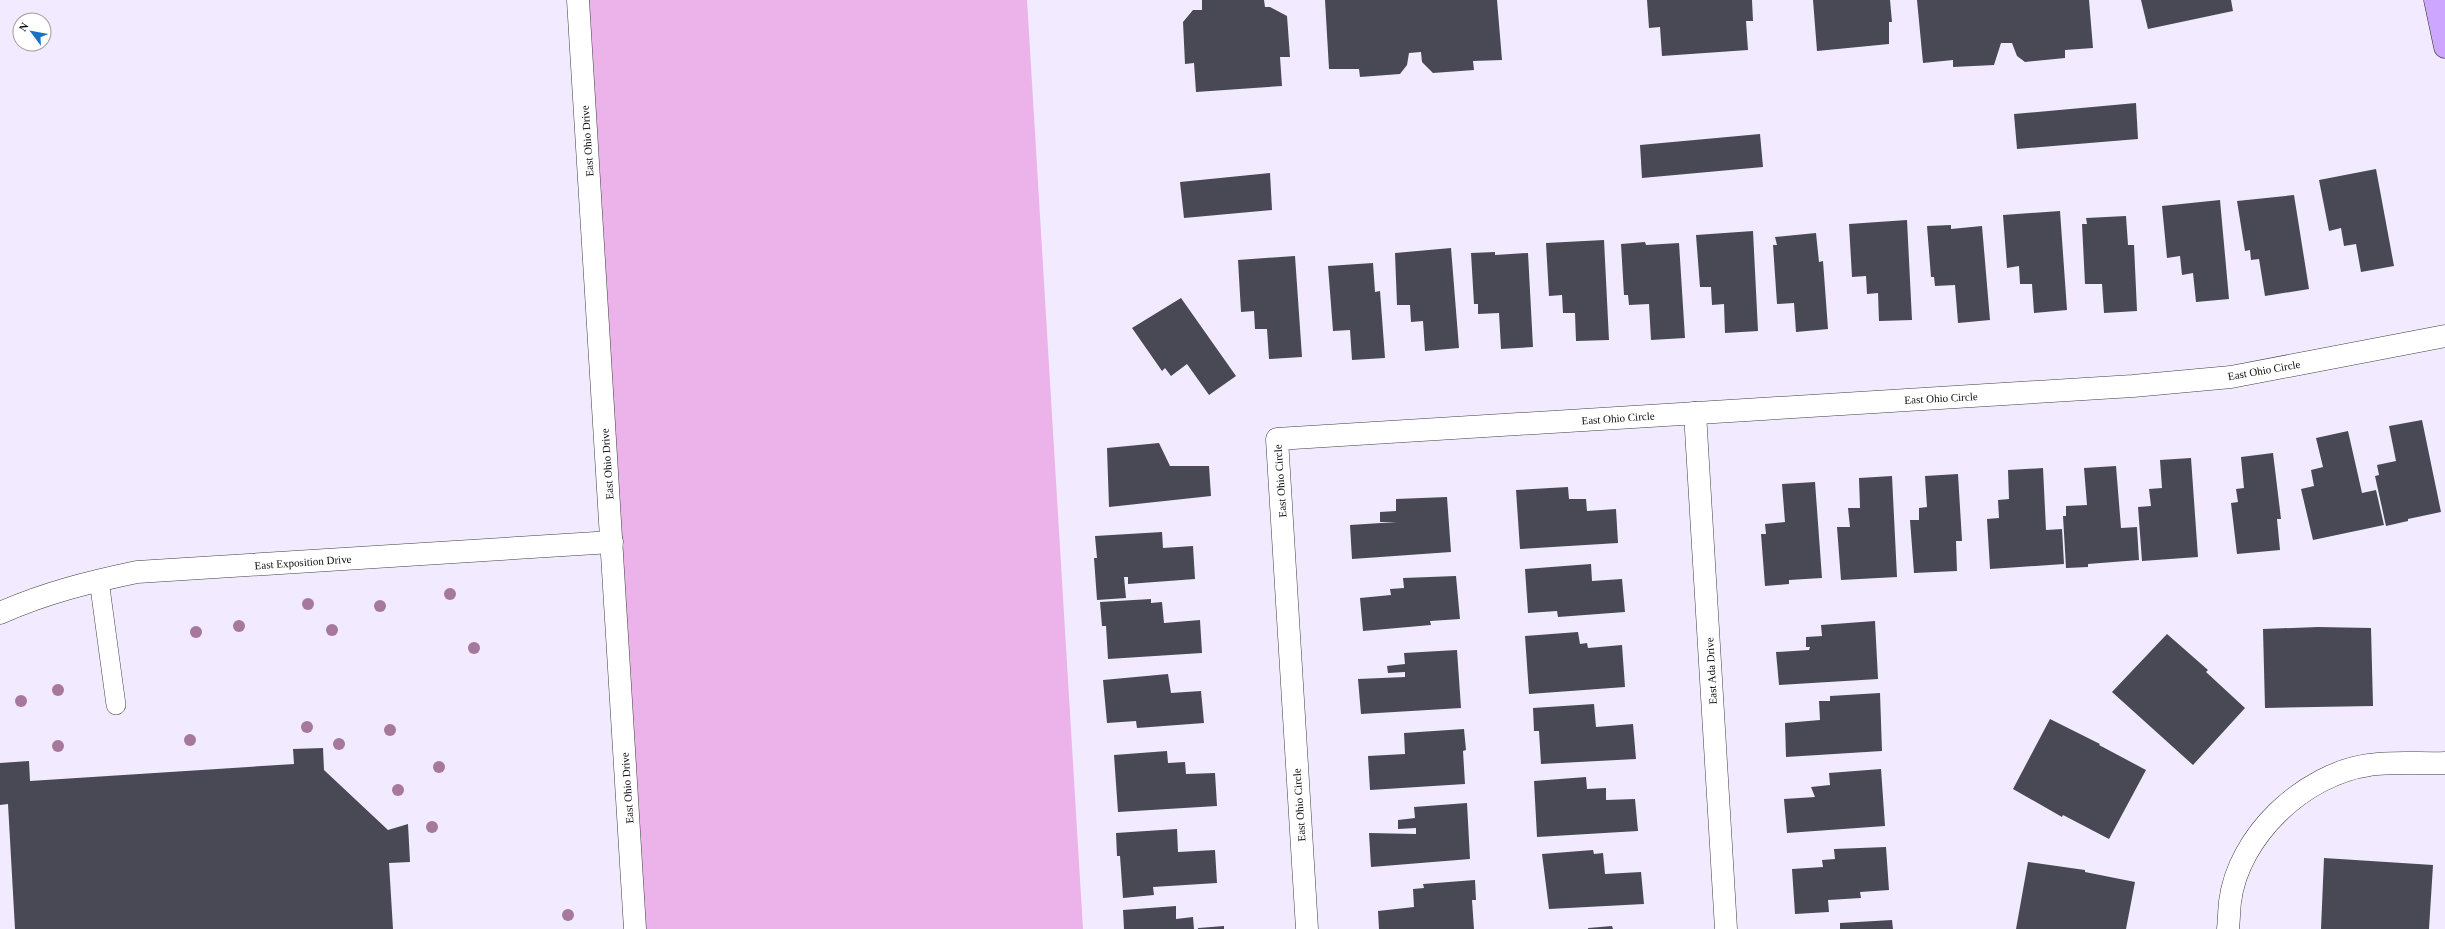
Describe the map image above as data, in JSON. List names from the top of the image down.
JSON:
{
  "streets": {
    "street": [
      "East Ohio Drive",
      "East Ohio Circle",
      "East Exposition Drive",
      "East Ada Drive"
    ]
  },
  "crossings": [
    ["East Ohio Drive", "East Exposition Drive"],
    ["East Ohio Circle", "East Ada Drive"]
  ],
  "north": "top left"
}
